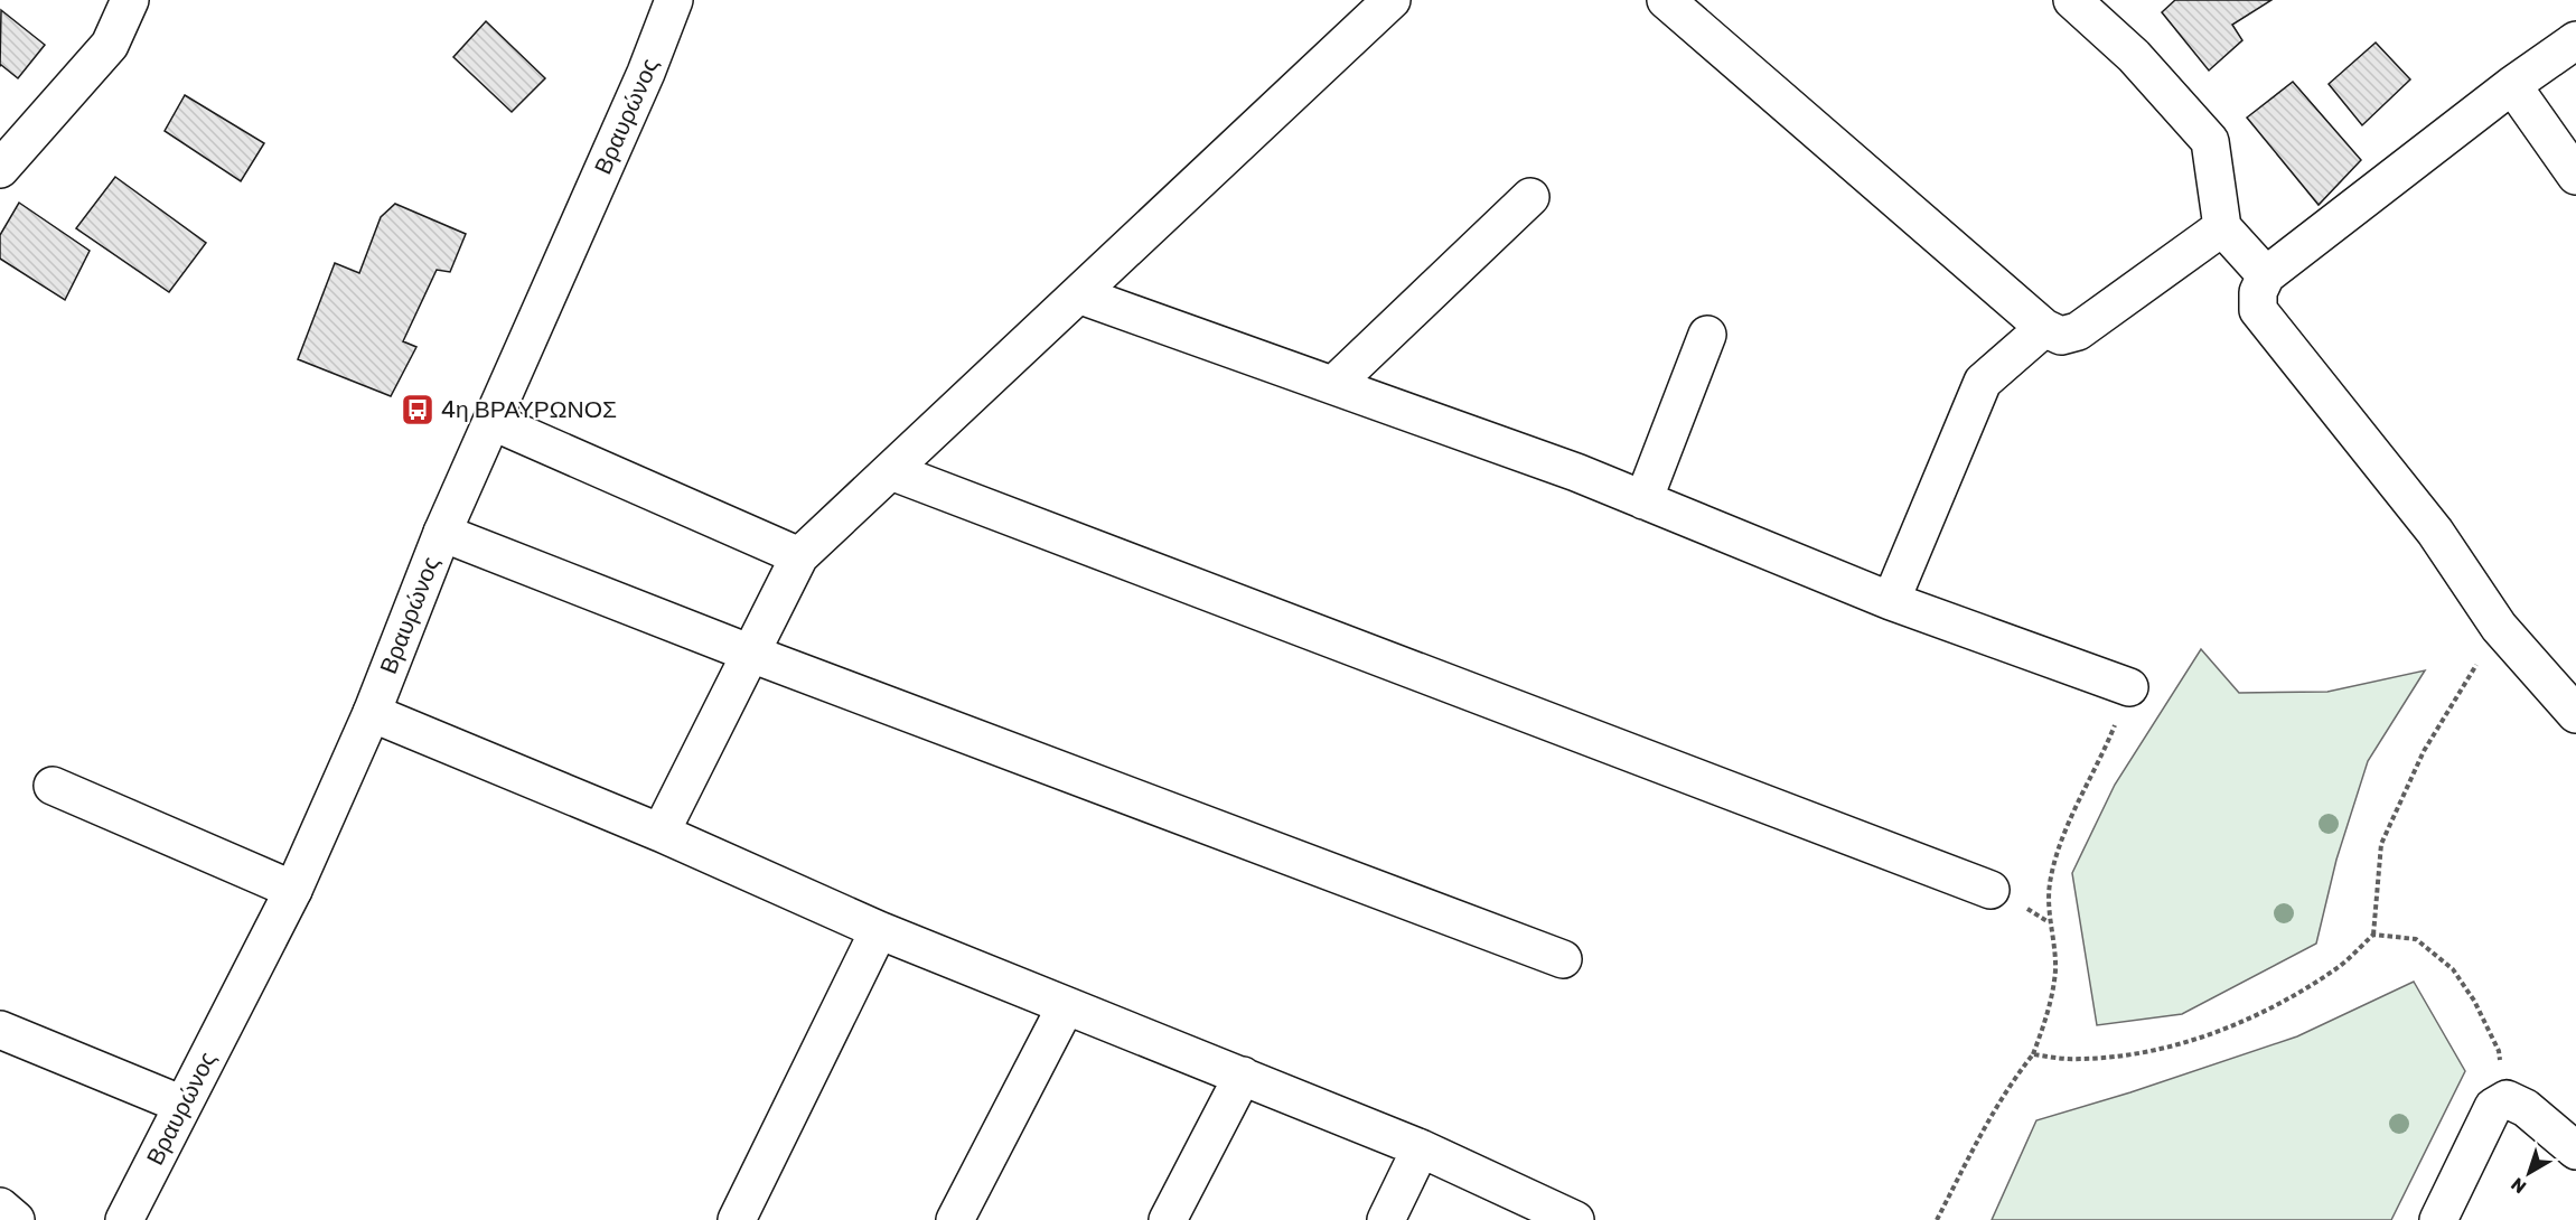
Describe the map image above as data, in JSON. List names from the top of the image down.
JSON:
{
  "streets": {
    "street": ["Βραυρώνος"]
  },
  "places": {
    "bus stop": ["4η ΒΡΑΥΡΩΝΟΣ"]
  },
  "north": "bottom left"
}
